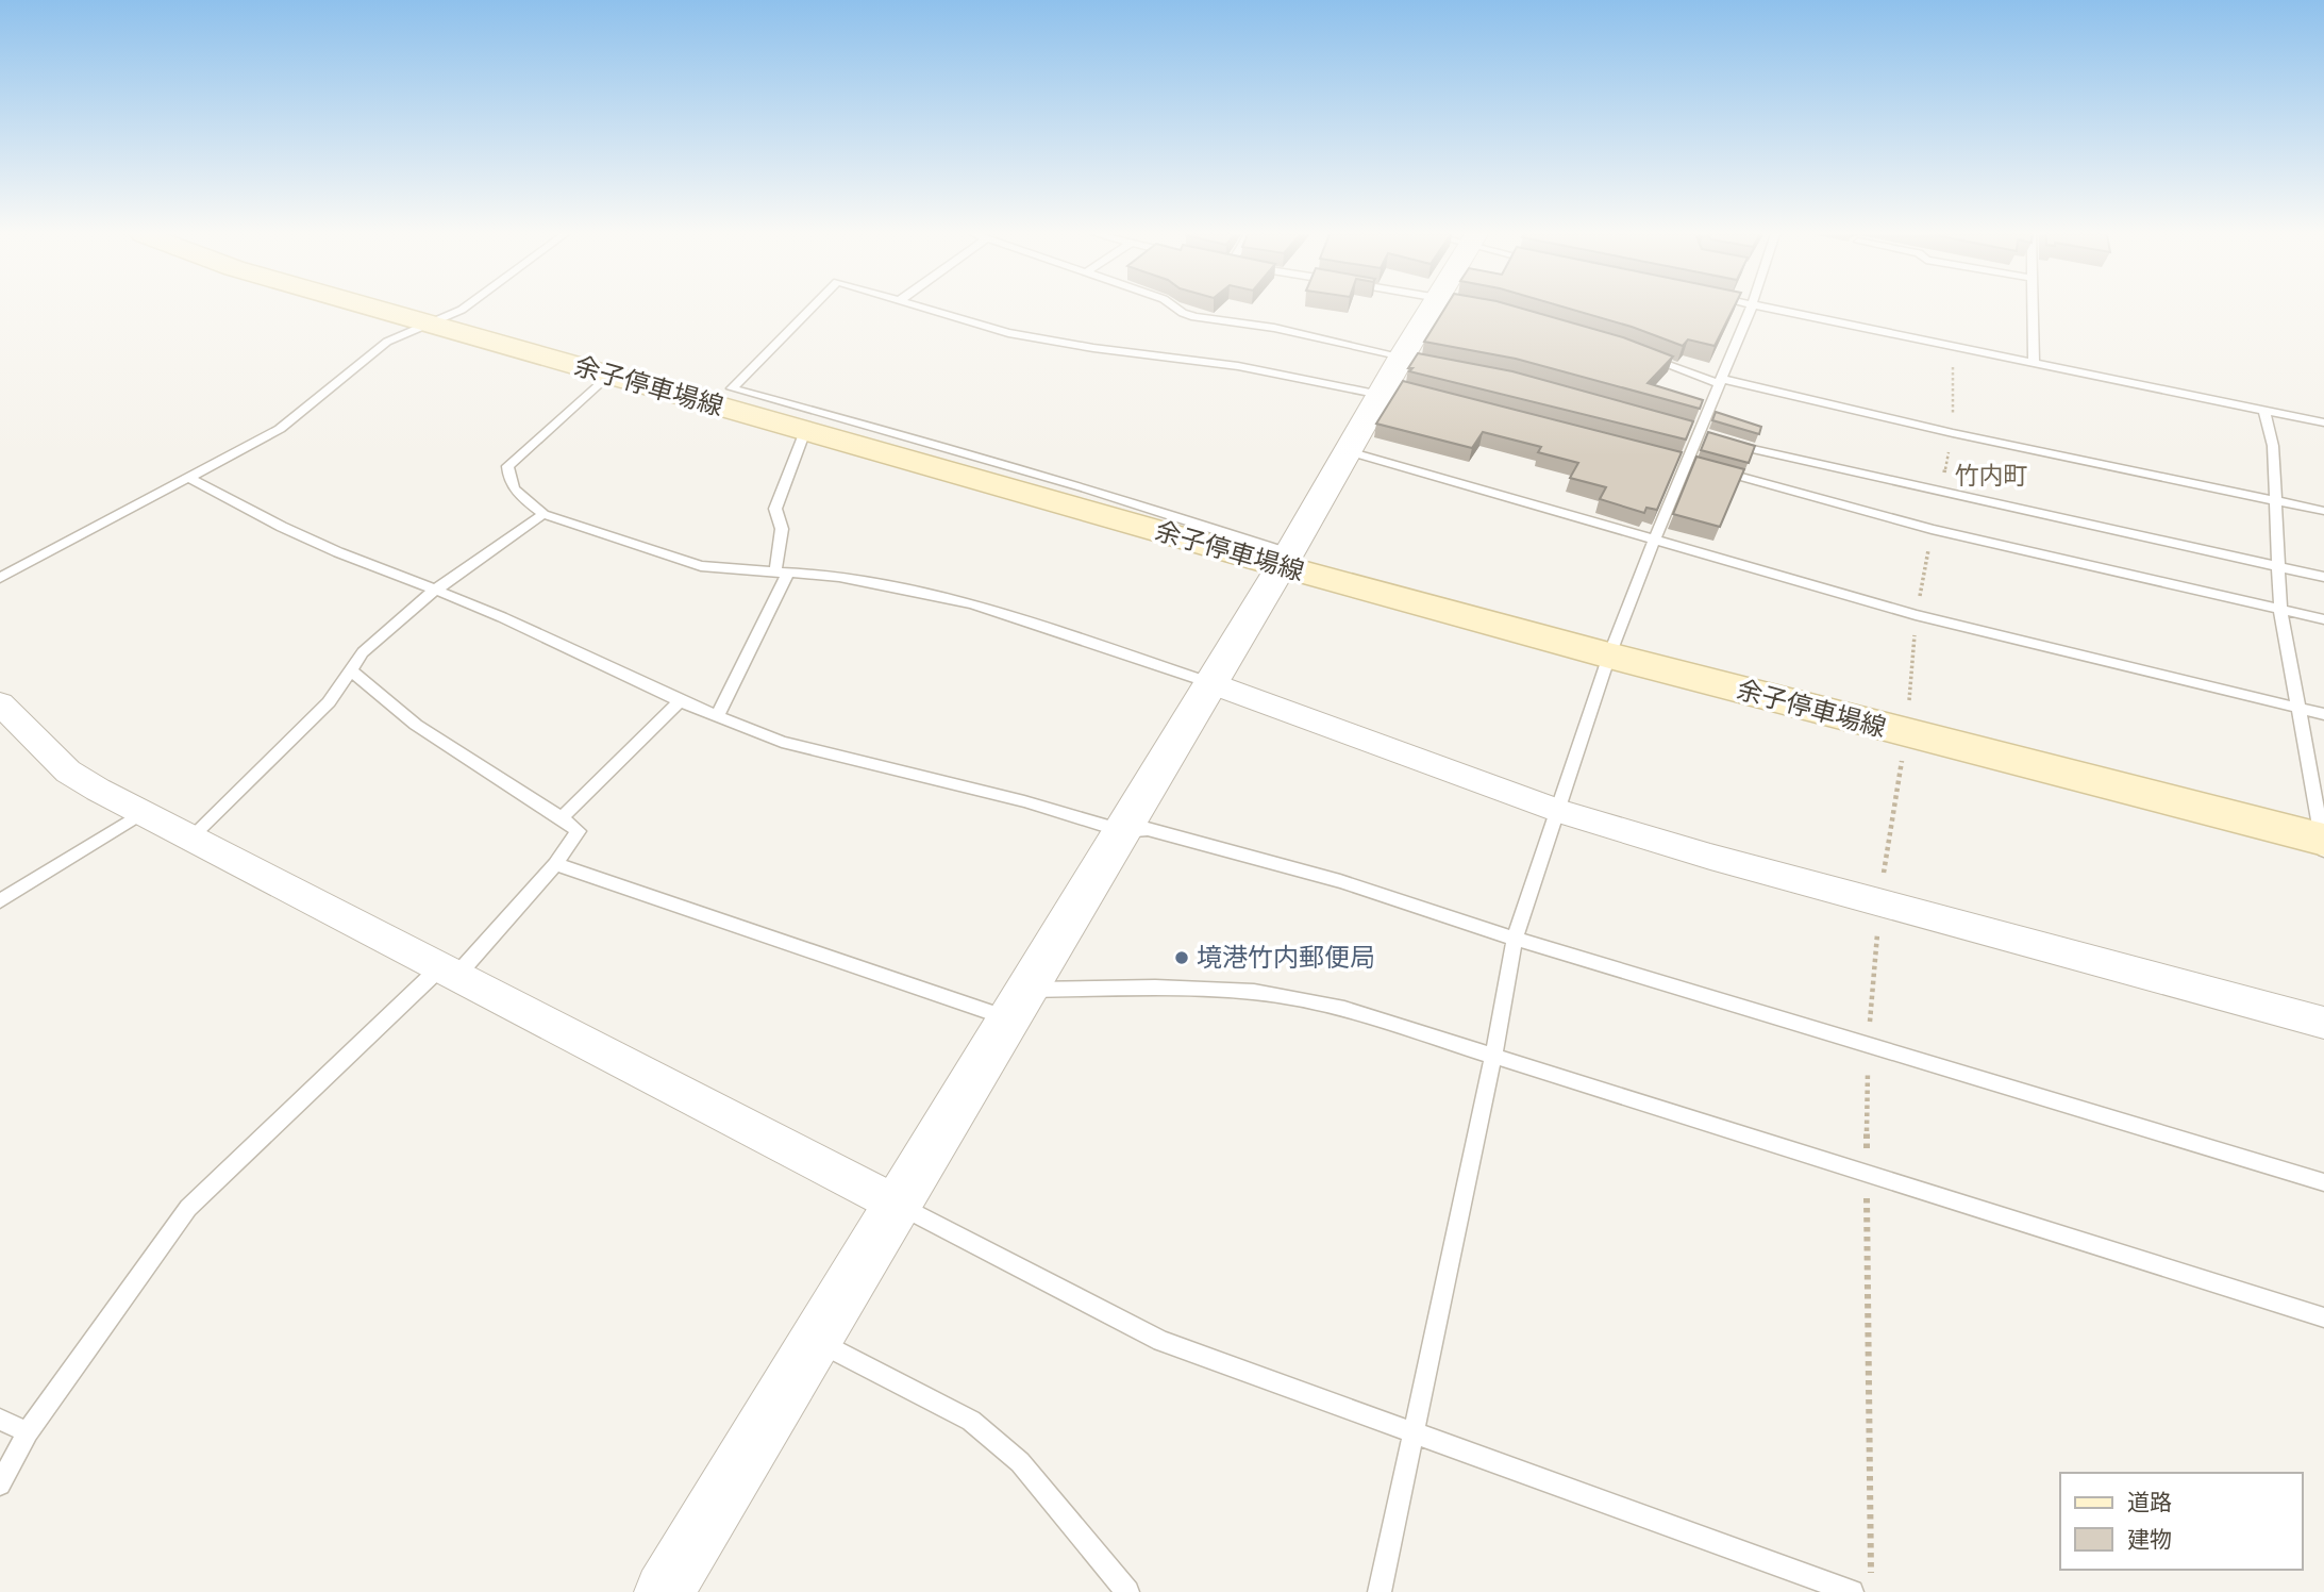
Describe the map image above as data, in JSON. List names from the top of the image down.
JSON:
{
  "streets": {
    "main road": ["余子停車場線"]
  },
  "districts": ["竹内町"],
  "places": ["境港竹内郵便局"],
  "legend": ["道路", "建物"]
}
